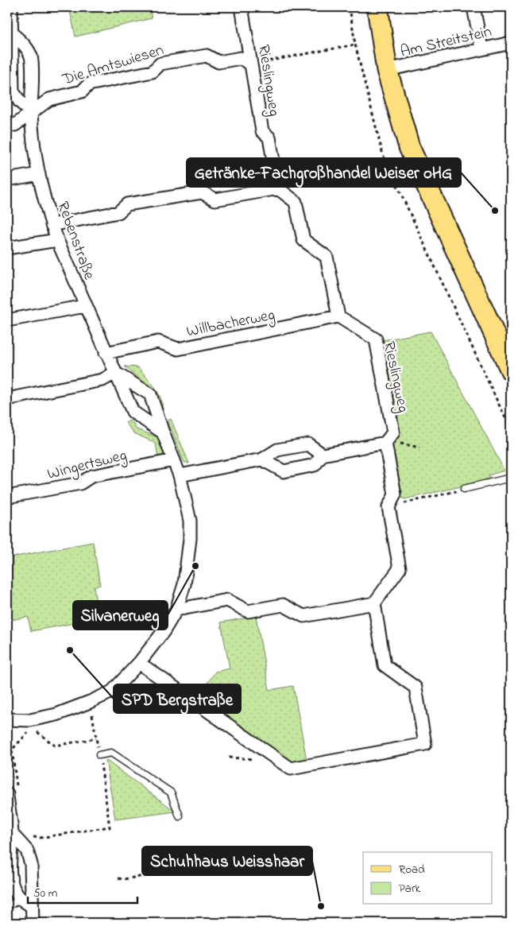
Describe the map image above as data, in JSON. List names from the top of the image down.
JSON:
{
  "streets": {
    "street": [
      "Am Streitstein",
      "Die Amtswiesen",
      "Rieslingweg",
      "Rebenstraße",
      "Willbacherweg",
      "Wingertsweg"
    ]
  },
  "crossings": [
    ["Die Amtswiesen", "Rieslingweg"],
    ["Die Amtswiesen", "Rebenstraße"],
    ["Rieslingweg", "Willbacherweg"],
    ["Rebenstraße", "Willbacherweg"]
  ],
  "places": [
    "Getränke-Fachgroßhandel Weiser oHG",
    "Silvanerweg",
    "SPD Bergstraße",
    "Schuhhaus Weisshaar"
  ],
  "legend": ["Road", "Park"],
  "scale_bar": "50 m"
}
